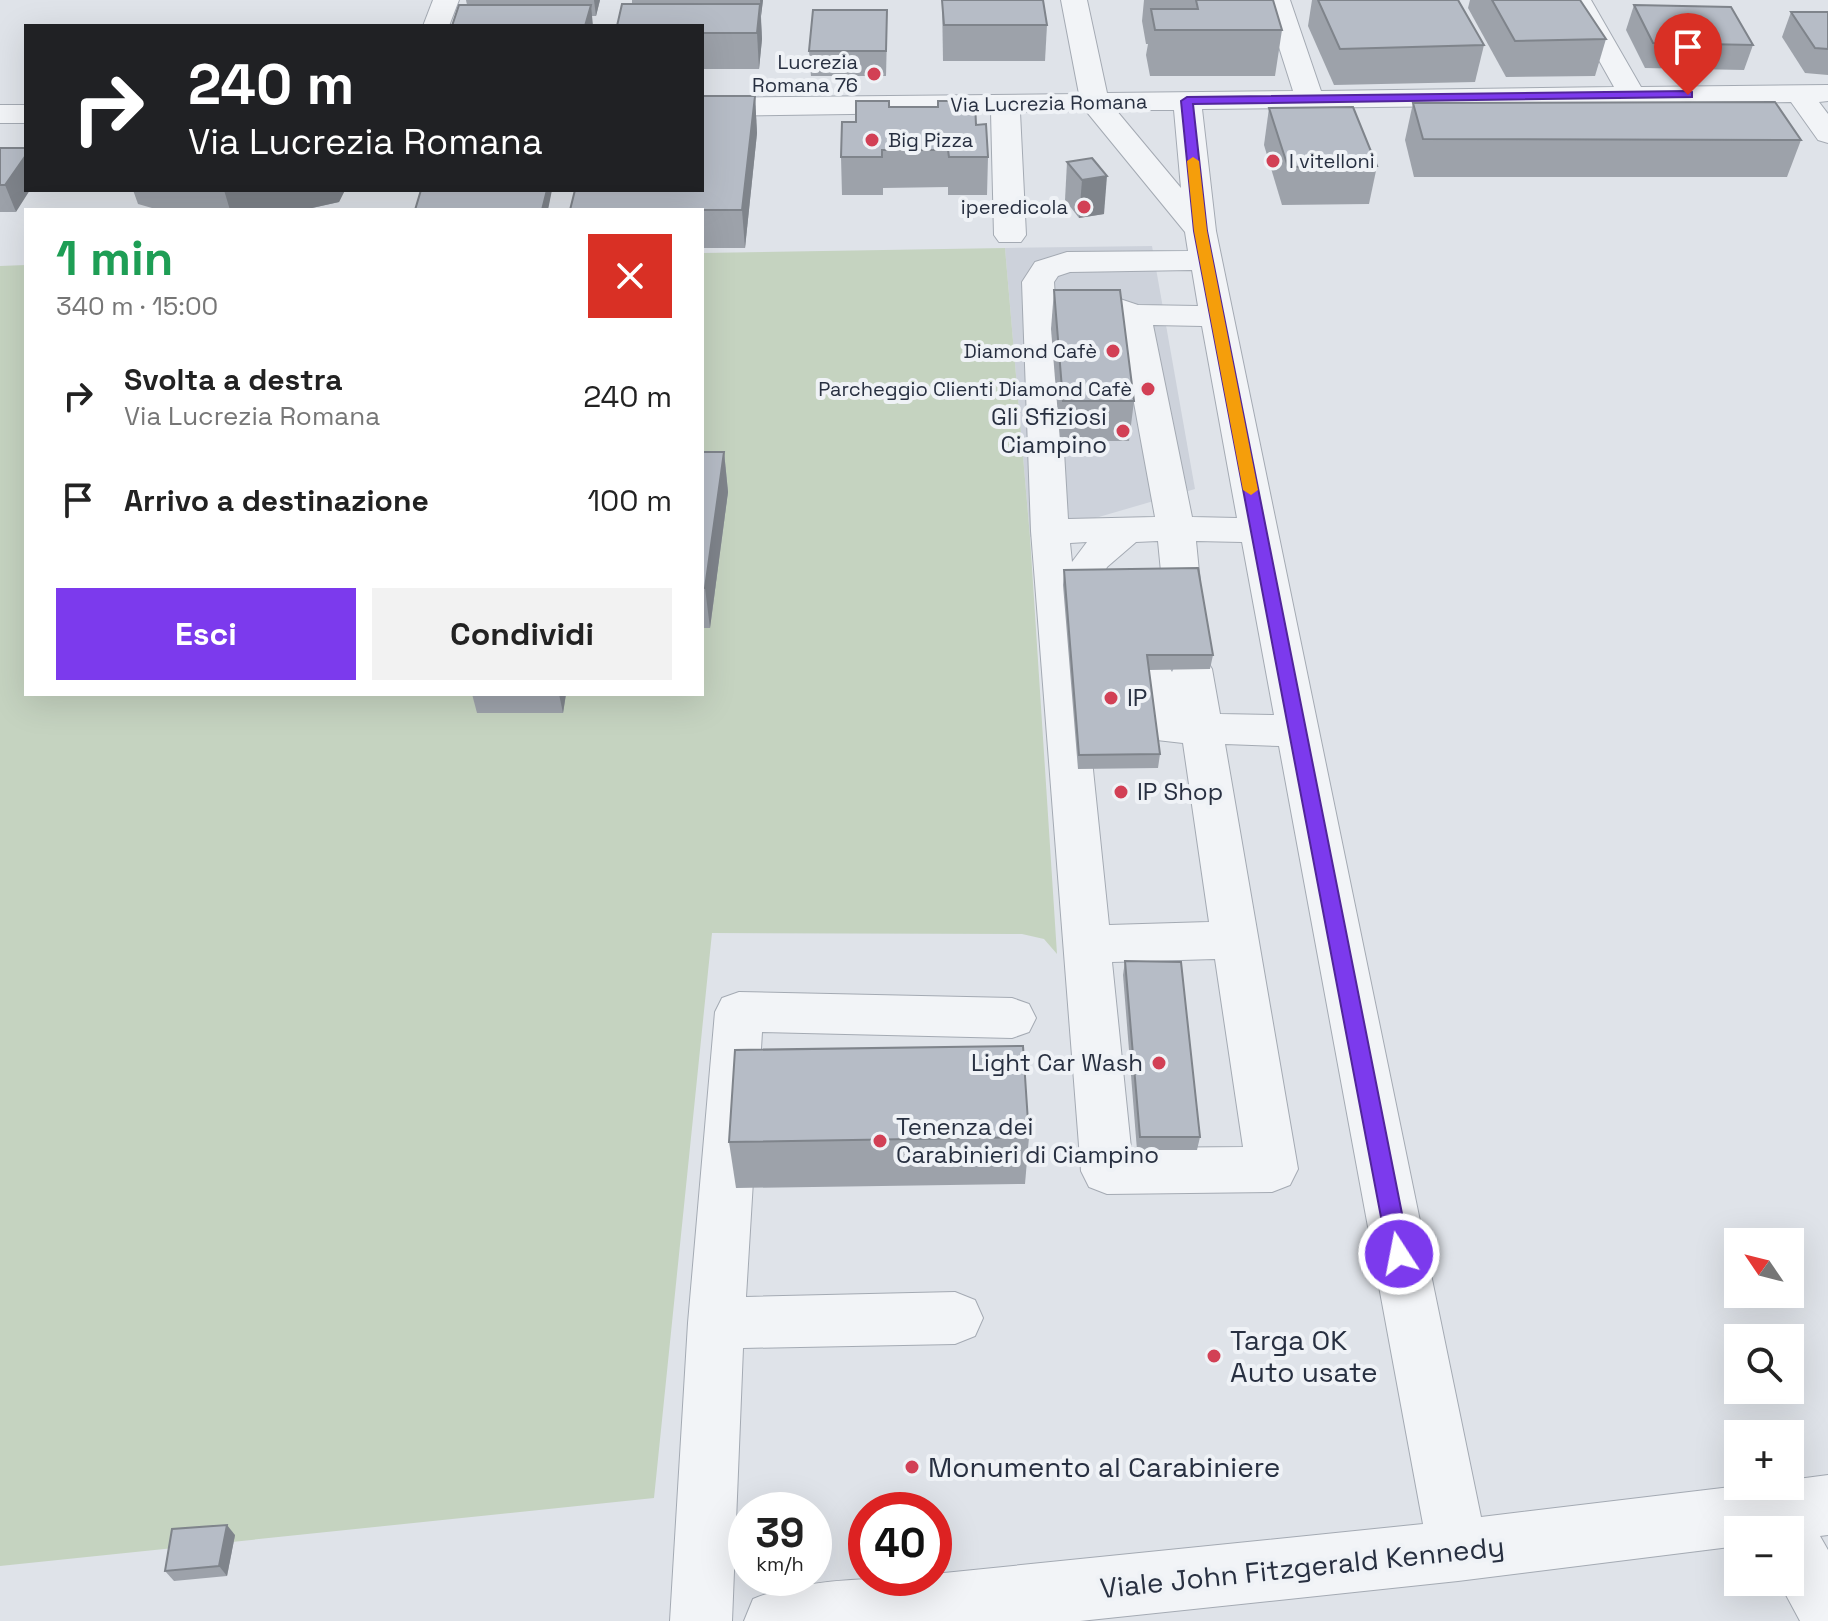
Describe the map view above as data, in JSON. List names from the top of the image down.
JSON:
{
  "streets": {
    "street": ["Via Lucrezia Romana", "Viale John Fitzgerald Kennedy"]
  },
  "places": [
    "Lucrezia Romana 76",
    "Big Pizza",
    "I vitelloni",
    "iperedicola",
    "Diamond Cafè",
    "Parcheggio Clienti Diamond Cafè",
    "Gli Sfiziosi Ciampino",
    "IP",
    "IP Shop",
    "Light Car Wash",
    "Tenenza dei Carabinieri di Ciampino",
    "Targa OK Auto usate",
    "Monumento al Carabiniere"
  ],
  "north": "top left",
  "page": {
    "turn": ["240 m", "Via Lucrezia Romana"],
    "heading": ["1 min", "340 m · 15:00"],
    "list": [
      {
        "name": "Svolta a destra",
        "note": "Via Lucrezia Romana",
        "value": "240 m"
      },
      {
        "name": "Arrivo a destinazione",
        "value": "100 m"
      }
    ],
    "buttons": ["Esci", "Condividi"],
    "map_buttons": ["+", "−"],
    "speed": "39 km/h",
    "limit": "40"
  }
}
